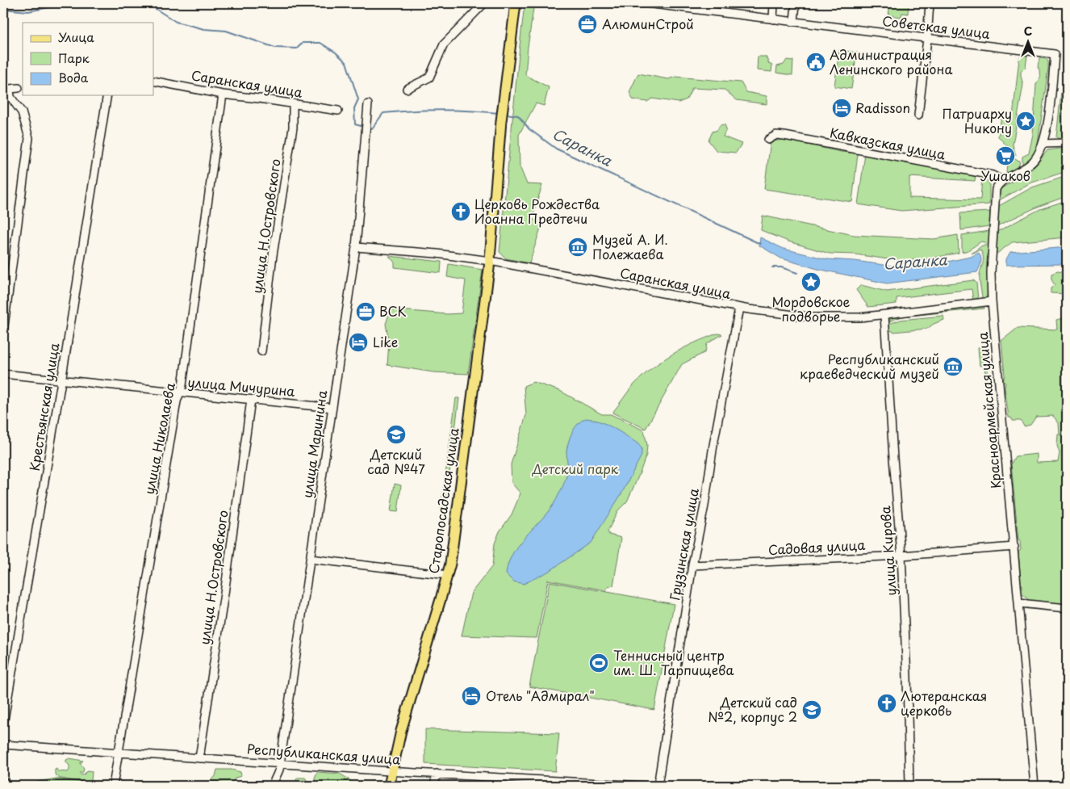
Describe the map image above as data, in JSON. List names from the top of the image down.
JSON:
{
  "streets": {
    "main road": ["Старопосадская улица"],
    "street": [
      "Советская улица",
      "Саранская улица",
      "Кавказская улица",
      "улица Н.Островского",
      "улица Мичурина",
      "Крестьянская улица",
      "Красноармейская улица",
      "улица Николаева",
      "улица Маринина",
      "Грузинская улица",
      "Садовая улица",
      "улица Кирова",
      "Республиканская улица"
    ]
  },
  "crossings": [
    ["Саранская улица", "улица Н.Островского"],
    ["Саранская улица", "Красноармейская улица"],
    ["Саранская улица", "улица Николаева"],
    ["Саранская улица", "улица Маринина"],
    ["Саранская улица", "Старопосадская улица"],
    ["Саранская улица", "Грузинская улица"],
    ["Саранская улица", "улица Кирова"],
    ["Кавказская улица", "Красноармейская улица"],
    ["улица Н.Островского", "улица Мичурина"],
    ["улица Н.Островского", "Республиканская улица"],
    ["улица Мичурина", "Крестьянская улица"],
    ["улица Мичурина", "улица Николаева"],
    ["улица Мичурина", "улица Маринина"],
    ["Красноармейская улица", "Садовая улица"],
    ["улица Николаева", "Республиканская улица"],
    ["улица Маринина", "Республиканская улица"],
    ["Старопосадская улица", "Республиканская улица"],
    ["Грузинская улица", "Садовая улица"],
    ["Садовая улица", "улица Кирова"]
  ],
  "water": ["Саранка"],
  "parks": ["Детский парк"],
  "places": {
    "office": ["АлюминСтрой", "ВСК"],
    "public building": ["Администрация Ленинского района"],
    "hotel": ["Radisson", "Like", "Отель \"Адмирал\""],
    "place": ["Патриарху Никону", "Мордовское подворье"],
    "supermarket": ["Ушаков"],
    "church": ["Церковь Рождества Иоанна Предтечи", "Лютеранская церковь"],
    "museum": ["Музей А. И. Полежаева", "Республиканский краеведческий музей"],
    "school or university": ["Детский сад №47", "Детский сад №2, корпус 2"],
    "sports": ["Теннисный центр им. Ш. Тарпищева"]
  },
  "legend": ["Улица", "Парк", "Вода"],
  "north": "top"
}
